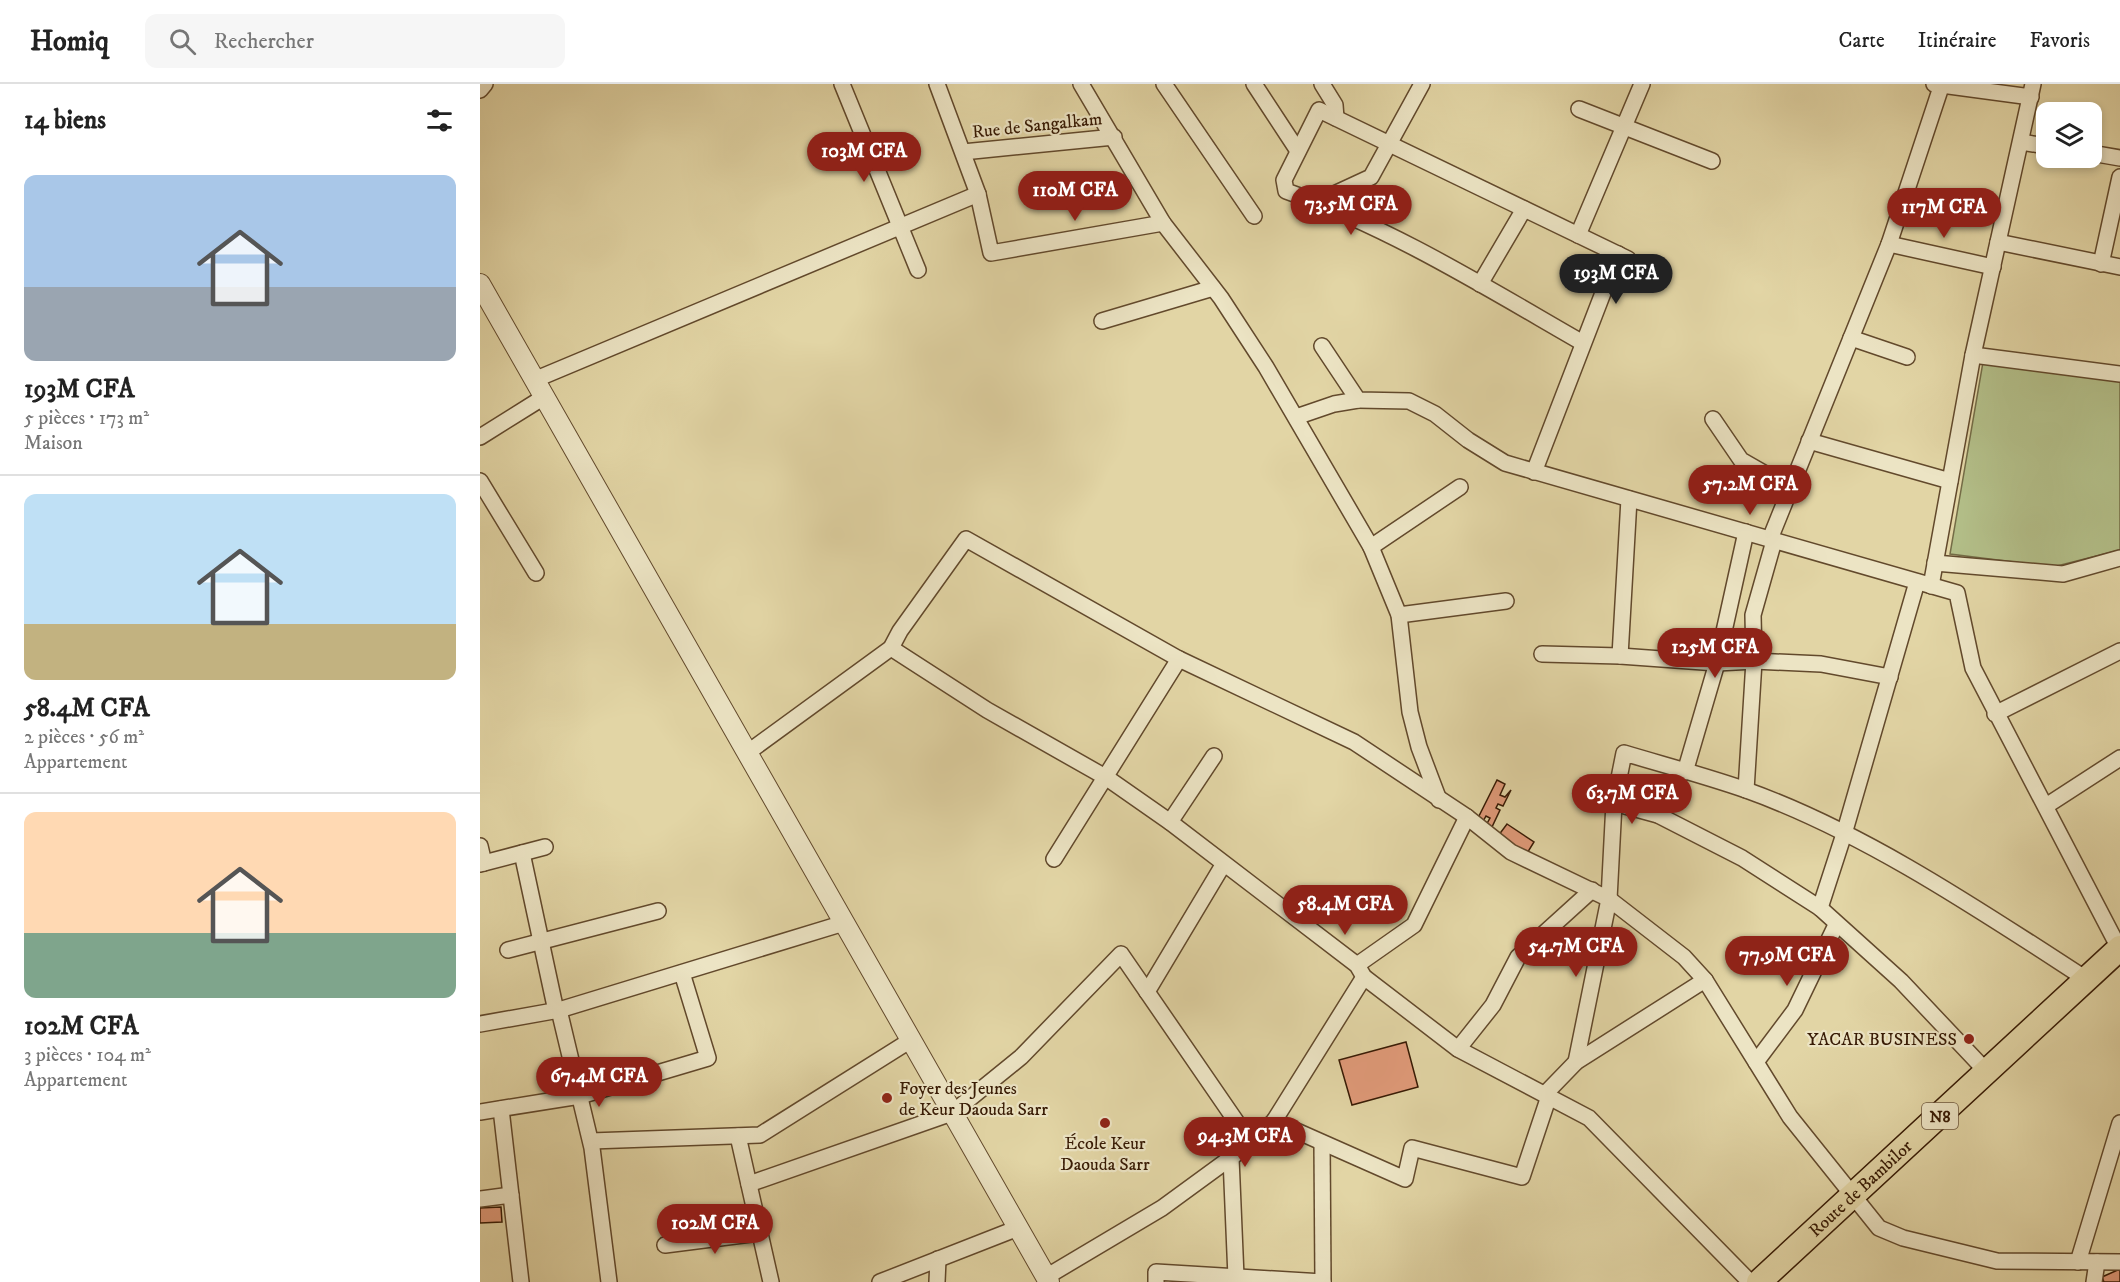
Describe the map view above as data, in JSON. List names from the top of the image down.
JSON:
{
  "streets": {
    "main road": ["N8", "Route de Bambilor"],
    "street": ["Rue de Sangalkam"]
  },
  "places": ["YACAR BUSINESS", "Foyer des Jeunes de Keur Daouda Sarr", "École Keur Daouda Sarr"],
  "page": {
    "header": "Homiq",
    "search": "Rechercher",
    "nav": ["Carte", "Itinéraire", "Favoris"],
    "heading": "14 biens",
    "price": [
      "103M CFA",
      "110M CFA",
      "73.5M CFA",
      "117M CFA",
      "193M CFA",
      "57.2M CFA",
      "125M CFA",
      "63.7M CFA",
      "58.4M CFA",
      "54.7M CFA",
      "77.9M CFA",
      "67.4M CFA",
      "94.3M CFA",
      "102M CFA"
    ],
    "list": [
      {
        "name": "193M CFA",
        "note": "5 pièces · 173 m² · Maison"
      },
      {
        "name": "58.4M CFA",
        "note": "2 pièces · 56 m² · Appartement"
      },
      {
        "name": "102M CFA",
        "note": "3 pièces · 104 m² · Appartement"
      }
    ]
  }
}
